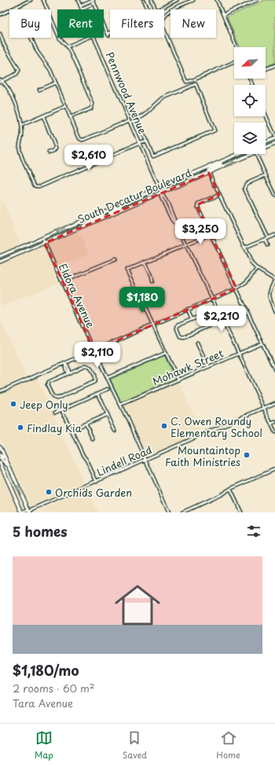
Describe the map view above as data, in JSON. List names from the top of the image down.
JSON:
{
  "streets": {
    "main road": ["South Decatur Boulevard"],
    "street": [
      "Pennwood Avenue",
      "Eldora Avenue",
      "Mohawk Street",
      "Lindell Road"
    ]
  },
  "crossings": [
    ["Pennwood Avenue", "South Decatur Boulevard"],
    ["Pennwood Avenue", "Mohawk Street"],
    ["Pennwood Avenue", "Lindell Road"],
    ["South Decatur Boulevard", "Eldora Avenue"],
    ["Eldora Avenue", "Mohawk Street"],
    ["Eldora Avenue", "Lindell Road"]
  ],
  "places": [
    "Jeep Only",
    "C. Owen Roundy Elementary School",
    "Findlay Kia",
    "Mountaintop Faith Ministries",
    "Orchids Garden"
  ],
  "north": "bottom left",
  "page": {
    "chip": [
      "Buy",
      "Rent",
      "Filters",
      "New"
    ],
    "price": [
      "$2,610",
      "$3,250",
      "$1,180",
      "$2,210",
      "$2,110"
    ],
    "heading": "5 homes",
    "list": [
      {
        "name": "$1,180/mo",
        "note": "2 rooms · 60 m² · Tara Avenue"
      }
    ],
    "tabs": ["Map", "Saved", "Home"]
  }
}
